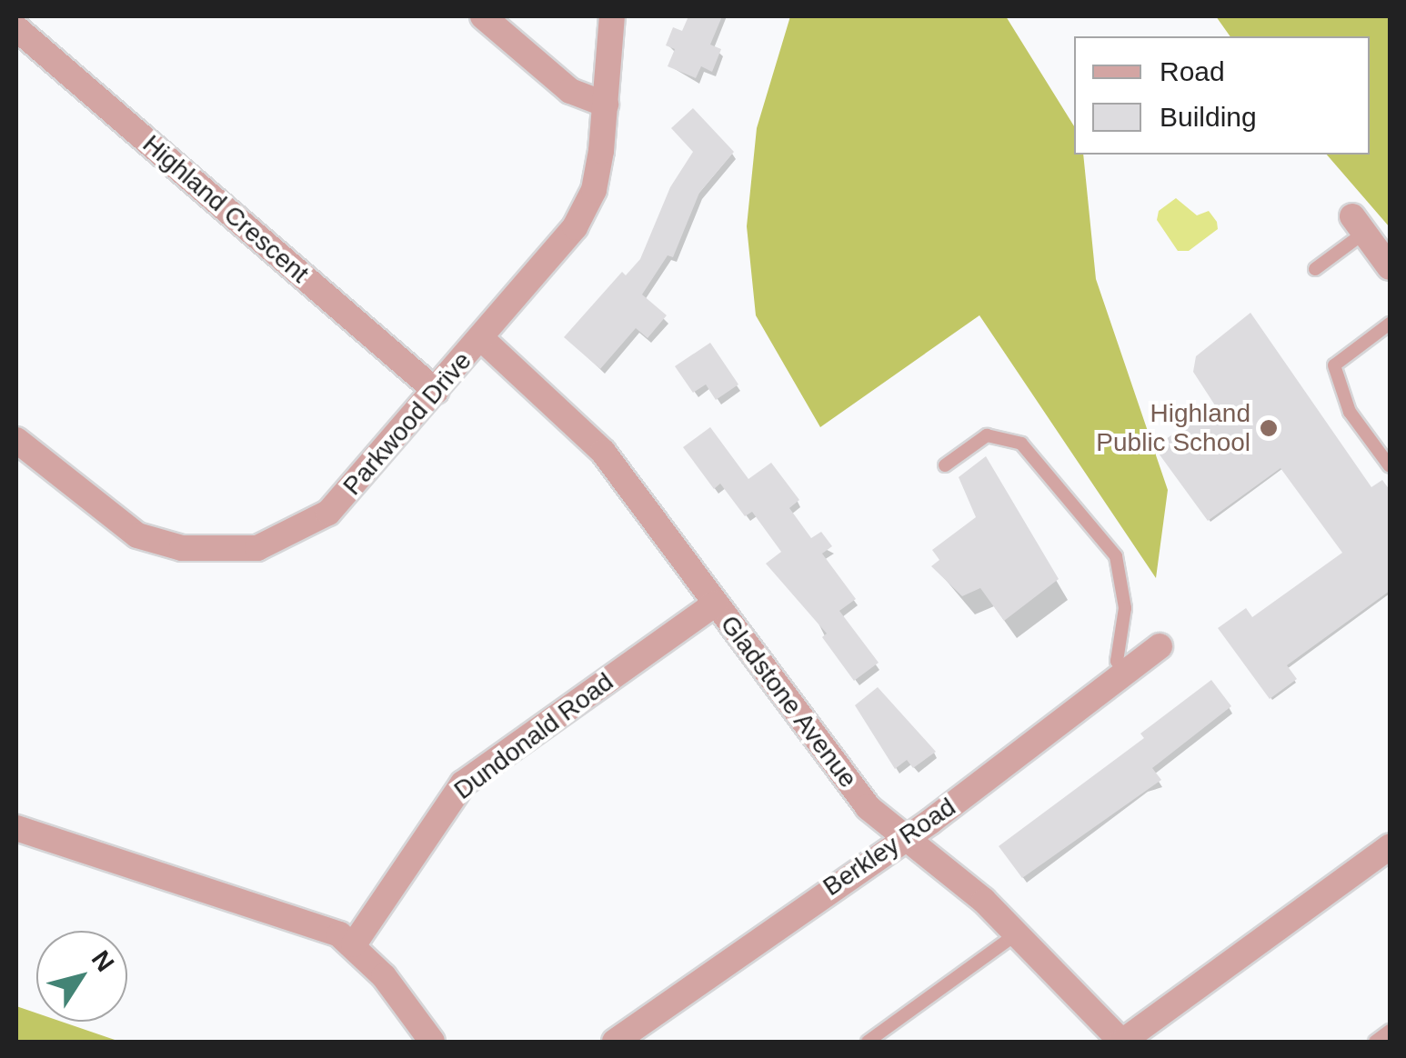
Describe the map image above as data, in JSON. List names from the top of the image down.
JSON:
{
  "streets": {
    "street": [
      "Highland Crescent",
      "Parkwood Drive",
      "Gladstone Avenue",
      "Dundonald Road",
      "Berkley Road"
    ]
  },
  "crossings": [
    ["Highland Crescent", "Parkwood Drive"],
    ["Parkwood Drive", "Gladstone Avenue"],
    ["Gladstone Avenue", "Dundonald Road"],
    ["Gladstone Avenue", "Berkley Road"]
  ],
  "places": ["Highland Public School"],
  "legend": ["Road", "Building"],
  "north": "top right"
}
